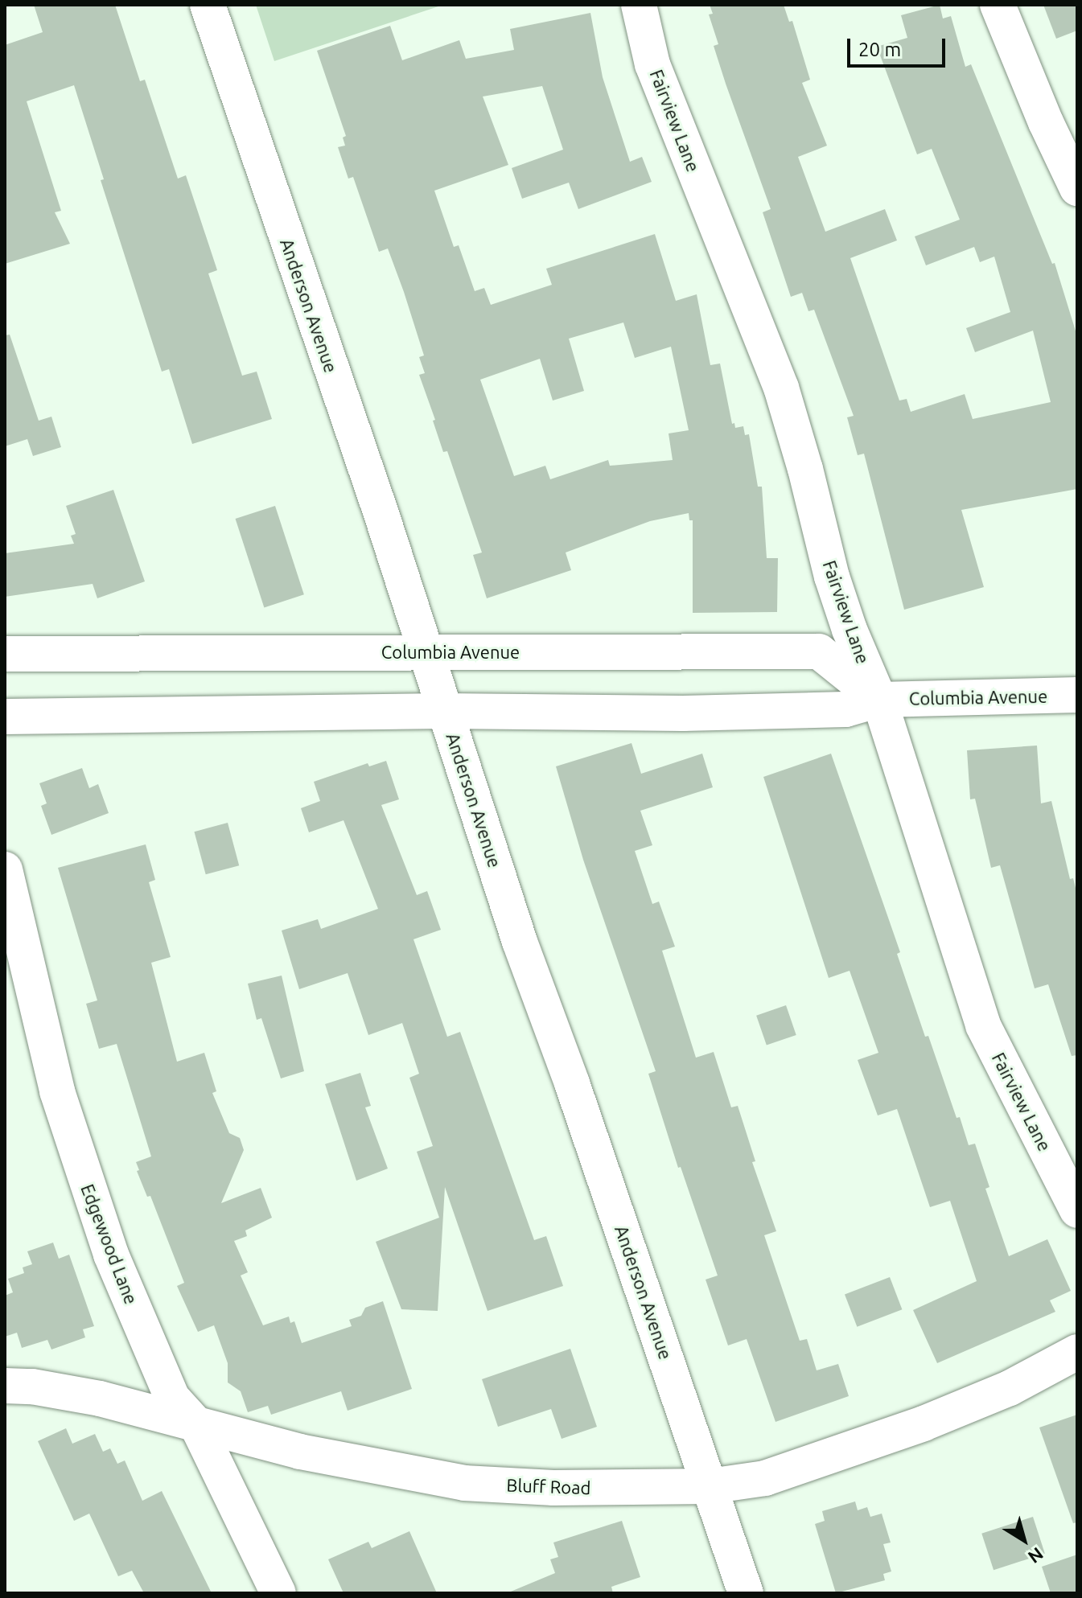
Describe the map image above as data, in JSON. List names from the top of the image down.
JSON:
{
  "streets": {
    "street": [
      "Fairview Lane",
      "Anderson Avenue",
      "Columbia Avenue",
      "Edgewood Lane",
      "Bluff Road"
    ]
  },
  "crossings": [
    ["Fairview Lane", "Columbia Avenue"],
    ["Anderson Avenue", "Columbia Avenue"],
    ["Anderson Avenue", "Bluff Road"],
    ["Edgewood Lane", "Bluff Road"]
  ],
  "scale_bar": "20 m",
  "north": "bottom right"
}
